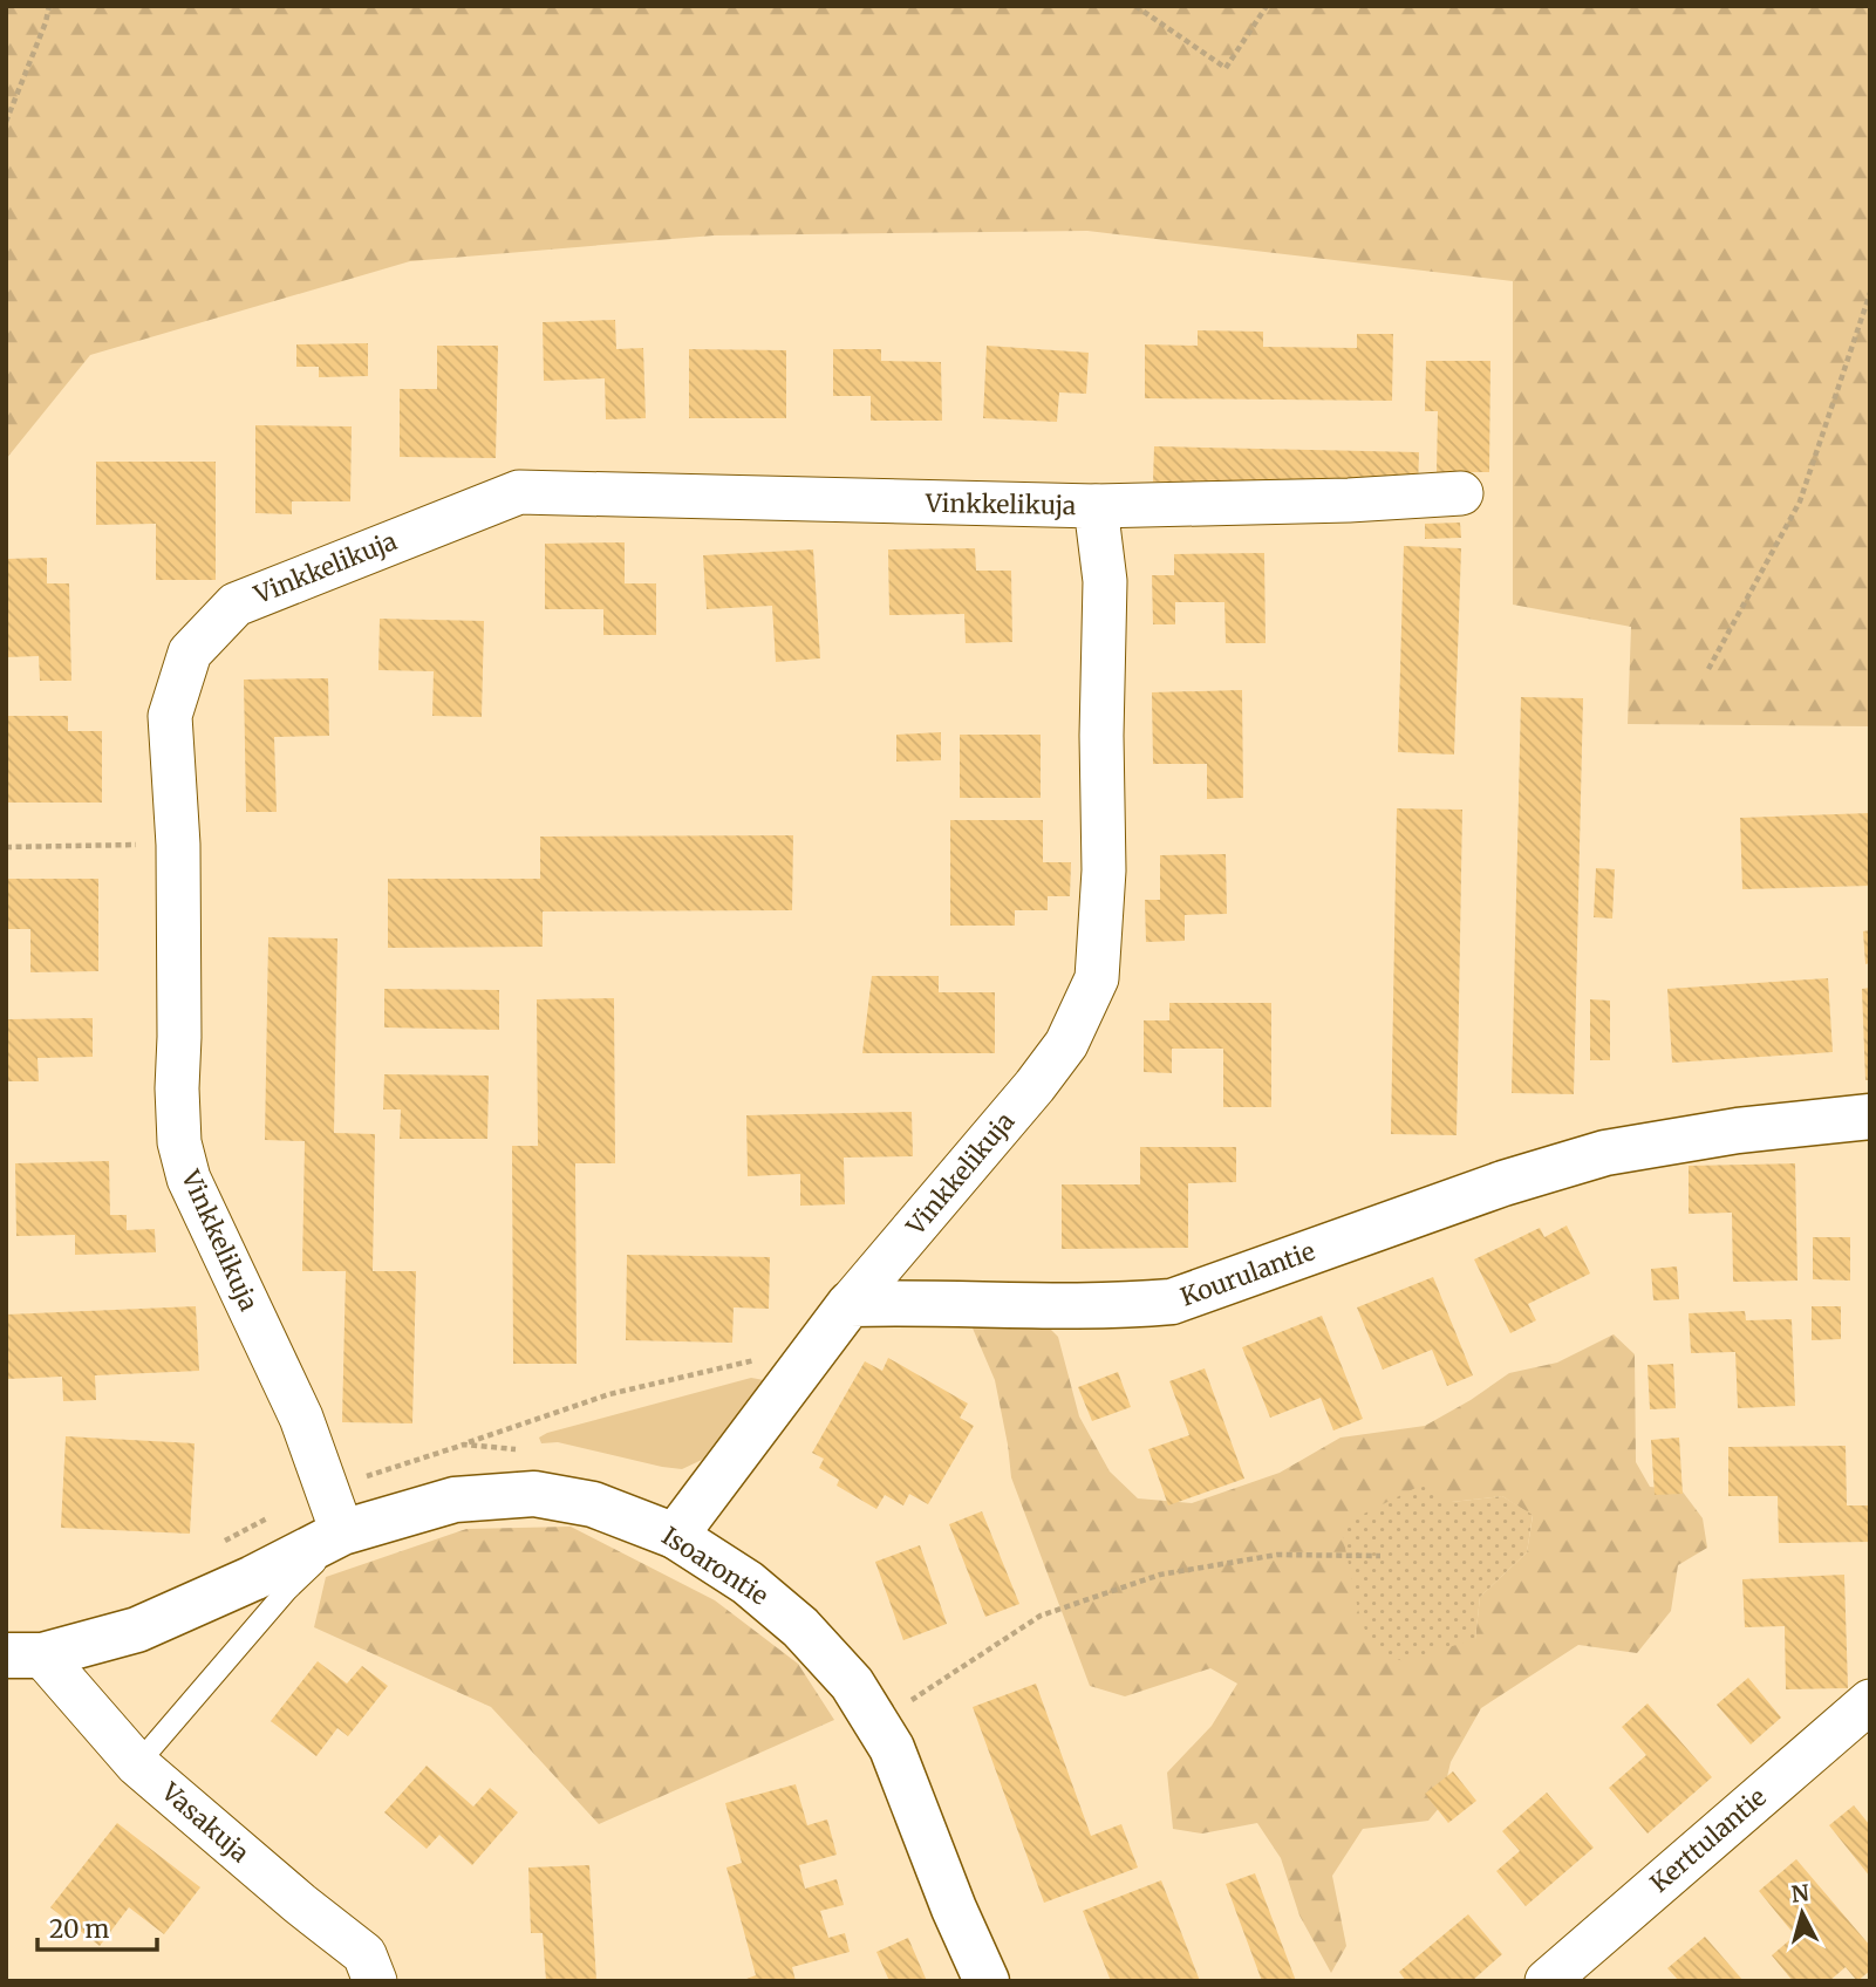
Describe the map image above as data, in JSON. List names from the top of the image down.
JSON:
{
  "streets": {
    "street": [
      "Vinkkelikuja",
      "Kourulantie",
      "Isoarontie",
      "Vasakuja",
      "Kerttulantie"
    ]
  },
  "crossings": [
    ["Vinkkelikuja", "Kourulantie"],
    ["Vinkkelikuja", "Isoarontie"],
    ["Isoarontie", "Vasakuja"]
  ],
  "scale_bar": "20 m",
  "north": "top"
}
